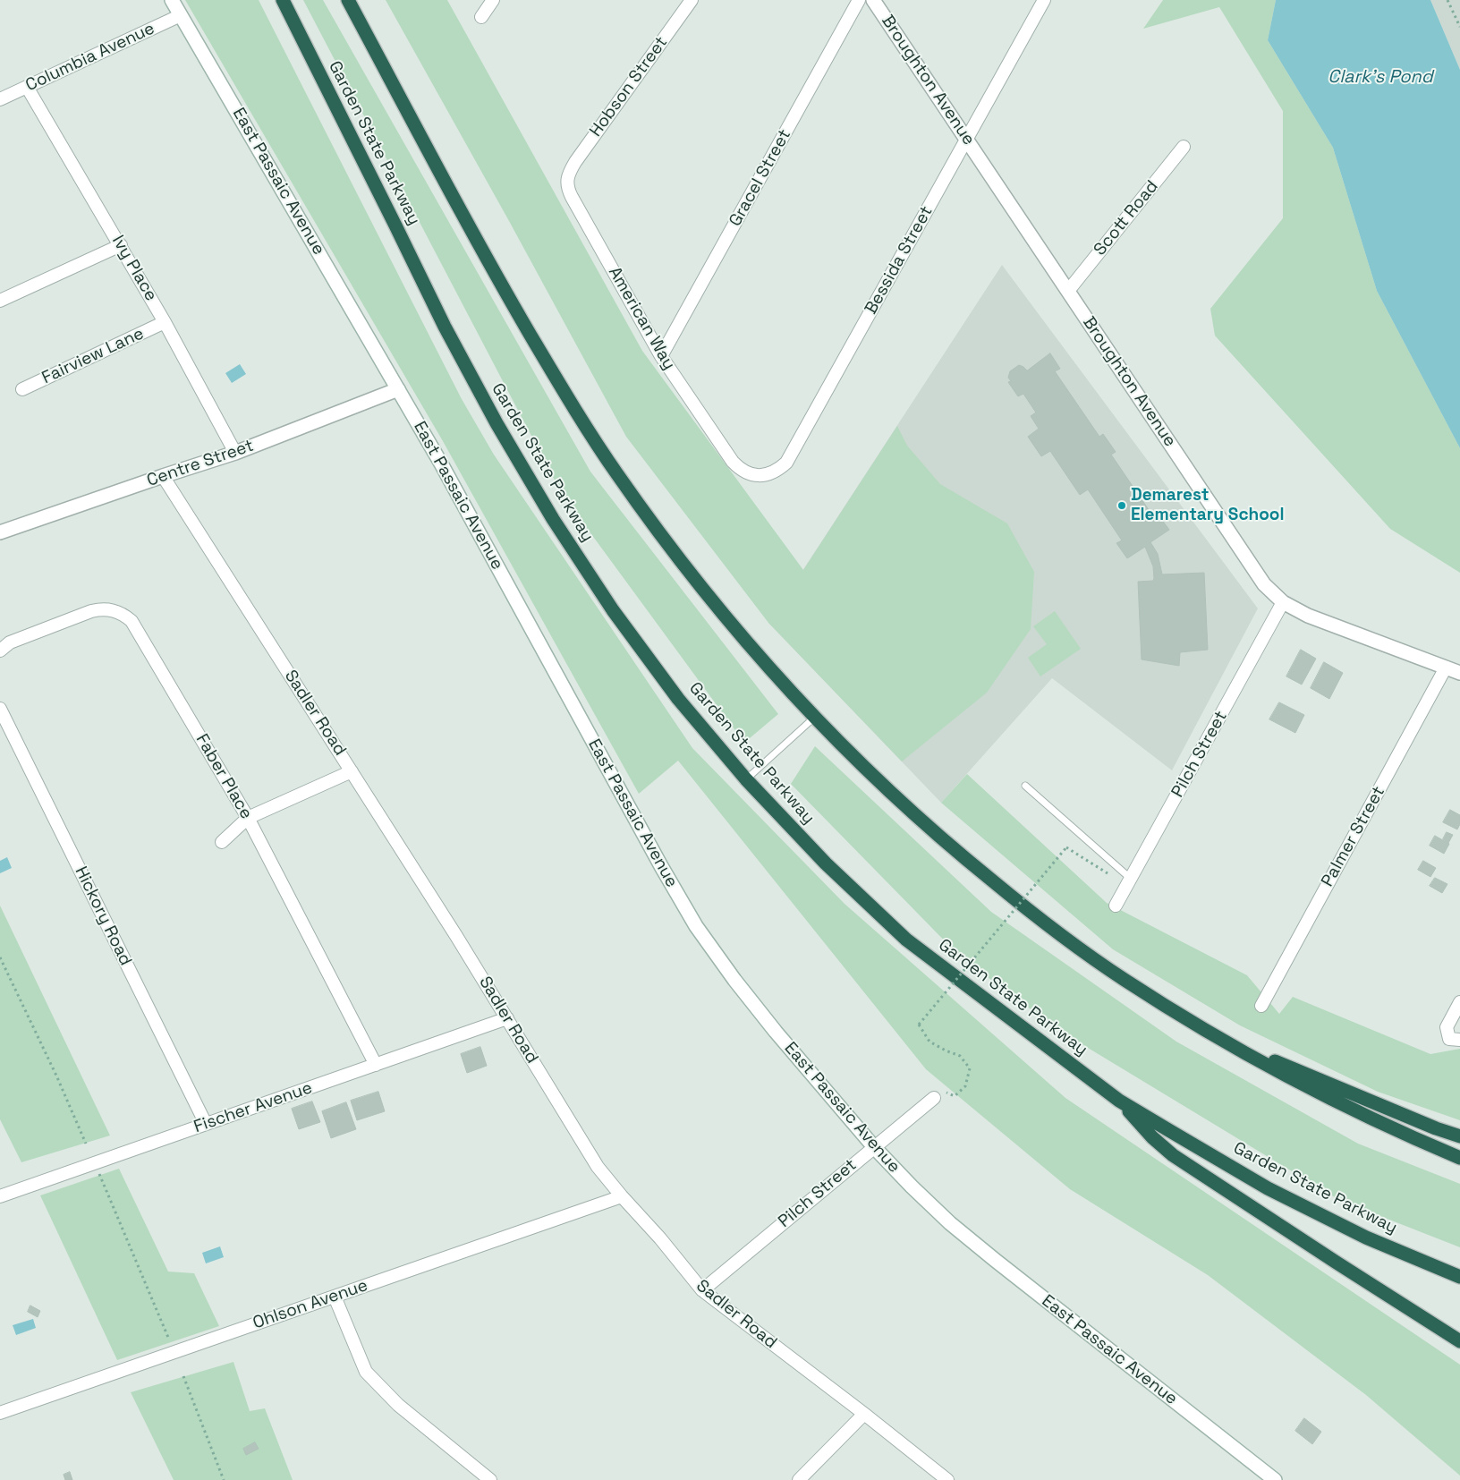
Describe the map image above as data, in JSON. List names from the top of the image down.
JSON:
{
  "streets": {
    "highway": ["Garden State Parkway"],
    "main road": ["Broughton Avenue", "East Passaic Avenue", "Centre Street"],
    "street": [
      "Columbia Avenue",
      "Hobson Street",
      "Gracel Street",
      "Scott Road",
      "Bessida Street",
      "Ivy Place",
      "American Way",
      "Fairview Lane",
      "Sadler Road",
      "Pilch Street",
      "Faber Place",
      "Palmer Street",
      "Hickory Road",
      "Fischer Avenue",
      "Ohlson Avenue"
    ]
  },
  "crossings": [
    ["Columbia Avenue", "East Passaic Avenue"],
    ["Columbia Avenue", "Ivy Place"],
    ["Broughton Avenue", "Scott Road"],
    ["Broughton Avenue", "Bessida Street"],
    ["Broughton Avenue", "Pilch Street"],
    ["Broughton Avenue", "Palmer Street"],
    ["Hobson Street", "American Way"],
    ["Gracel Street", "American Way"],
    ["East Passaic Avenue", "Centre Street"],
    ["East Passaic Avenue", "Pilch Street"],
    ["Bessida Street", "American Way"],
    ["Ivy Place", "Fairview Lane"],
    ["Ivy Place", "Centre Street"],
    ["Centre Street", "Sadler Road"],
    ["Sadler Road", "Pilch Street"],
    ["Sadler Road", "Fischer Avenue"],
    ["Sadler Road", "Ohlson Avenue"],
    ["Faber Place", "Fischer Avenue"],
    ["Hickory Road", "Fischer Avenue"]
  ],
  "water": ["Clark's Pond"],
  "places": ["Demarest Elementary School"]
}
